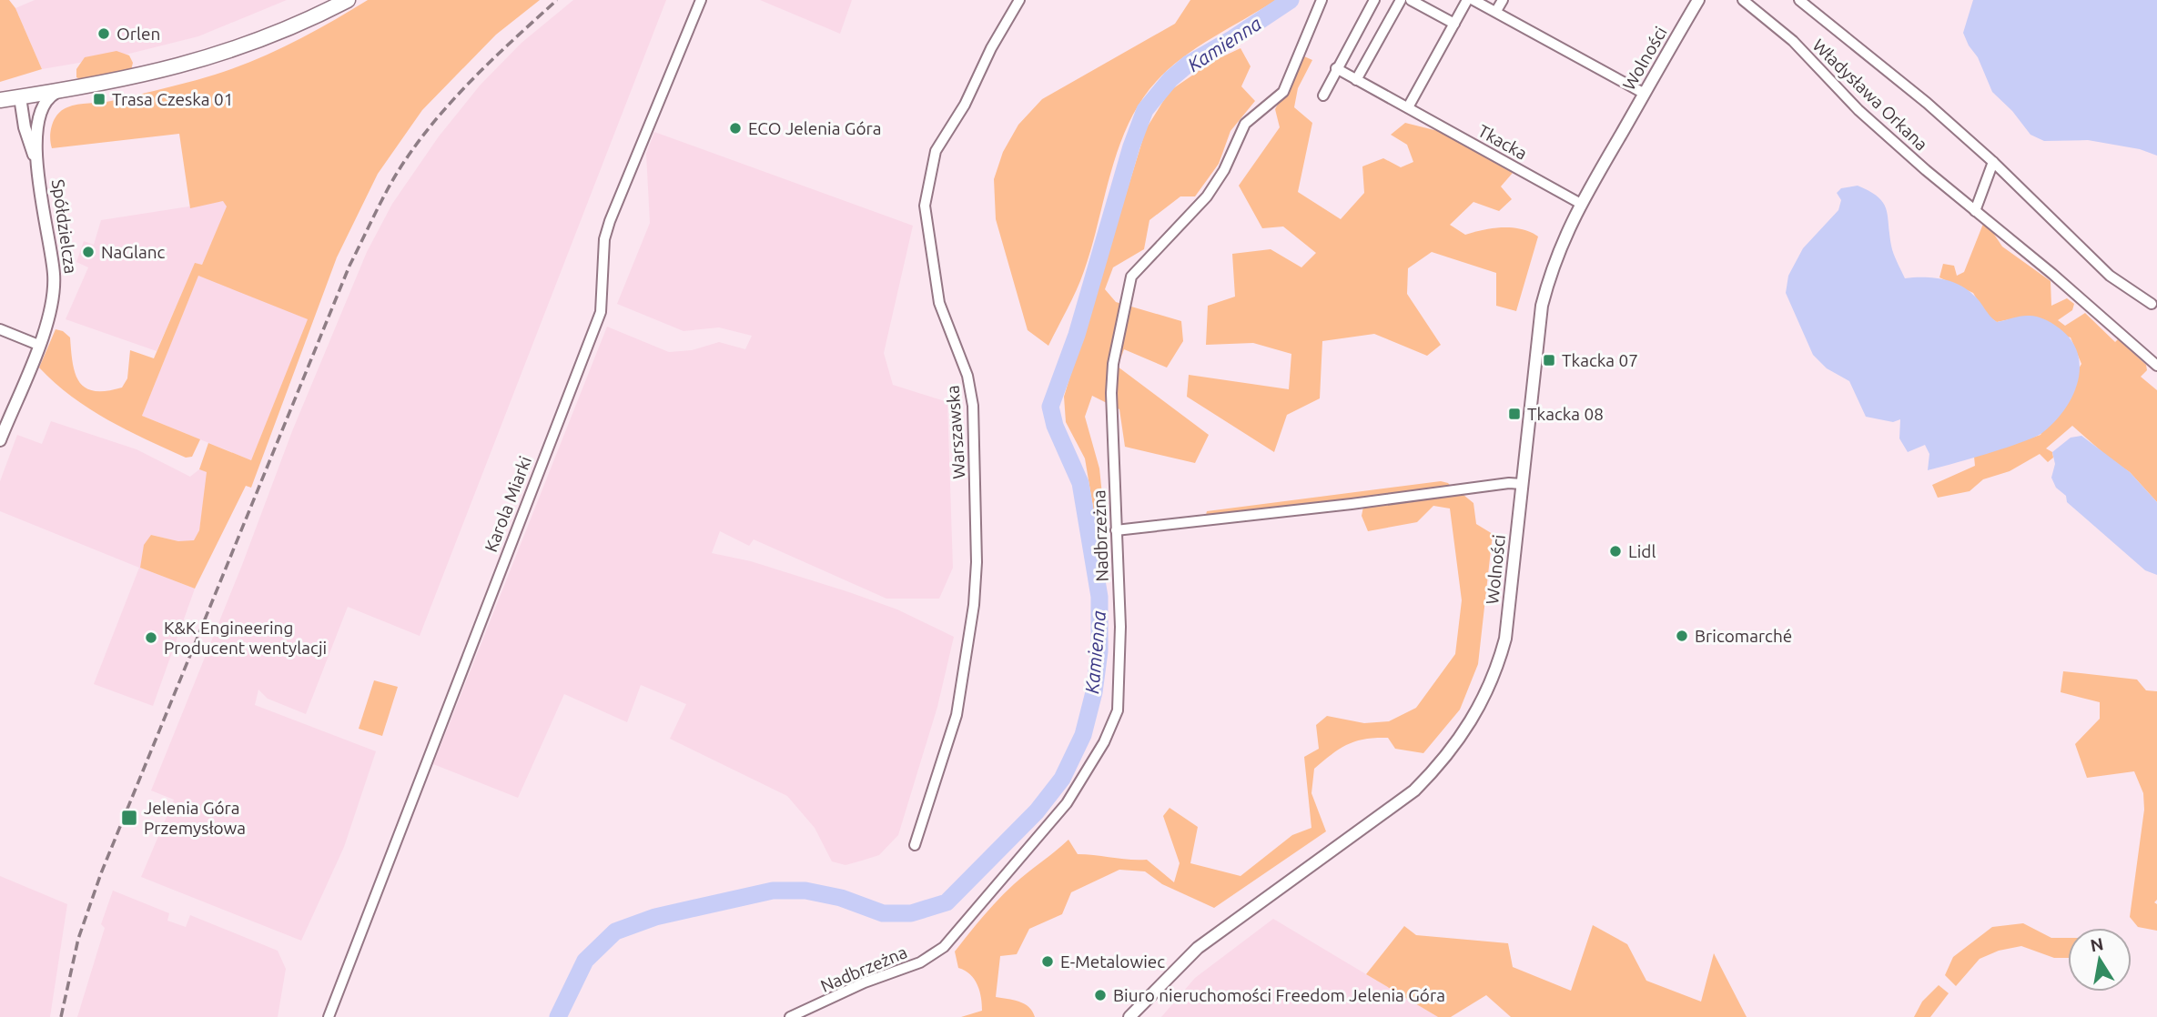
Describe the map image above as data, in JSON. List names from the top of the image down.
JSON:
{
  "streets": {
    "street": [
      "Wolności",
      "Władysława Orkana",
      "Tkacka",
      "Spółdzielcza",
      "Warszawska",
      "Karola Miarki",
      "Nadbrzeżna"
    ]
  },
  "crossings": [
    ["Wolności", "Tkacka"]
  ],
  "water": ["Kamienna"],
  "places": {
    "other": [
      "Orlen",
      "ECO Jelenia Góra",
      "NaGlanc",
      "Lidl",
      "Bricomarché",
      "K&K Engineering Producent wentylacji",
      "E-Metalowiec",
      "Biuro nieruchomości Freedom Jelenia Góra"
    ],
    "transit": [
      "Trasa Czeska 01",
      "Tkacka 07",
      "Tkacka 08",
      "Jelenia Góra Przemysłowa"
    ]
  },
  "north": "top"
}
